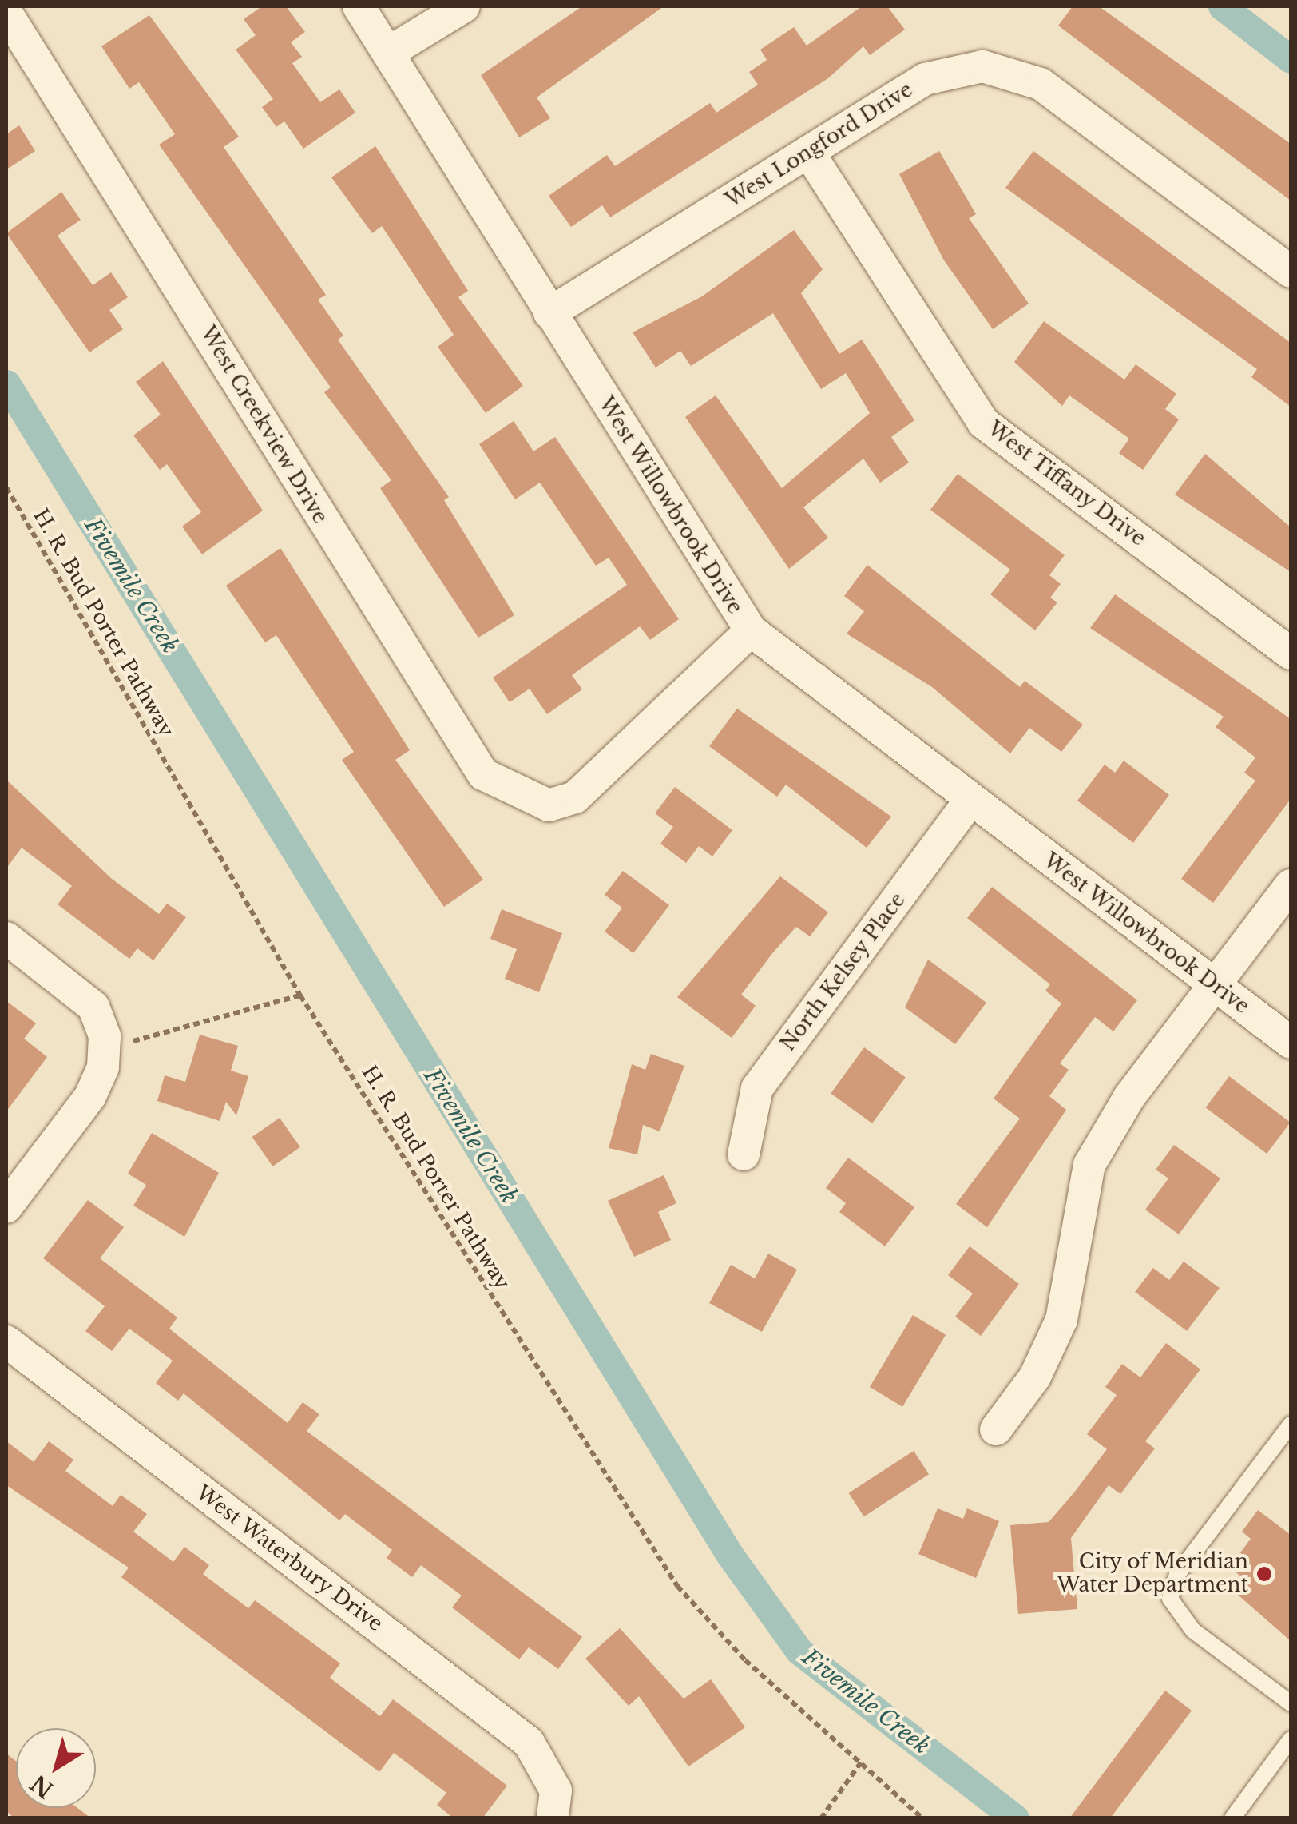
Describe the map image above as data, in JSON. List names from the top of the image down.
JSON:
{
  "streets": {
    "street": [
      "West Longford Drive",
      "West Creekview Drive",
      "West Tiffany Drive",
      "West Willowbrook Drive",
      "North Kelsey Place",
      "West Waterbury Drive"
    ],
    "path": ["H. R. Bud Porter Pathway"]
  },
  "crossings": [
    ["West Longford Drive", "West Tiffany Drive"],
    ["West Longford Drive", "West Willowbrook Drive"],
    ["West Creekview Drive", "West Willowbrook Drive"],
    ["West Willowbrook Drive", "North Kelsey Place"]
  ],
  "water": ["Fivemile Creek"],
  "places": ["City of Meridian Water Department"],
  "north": "bottom left"
}
